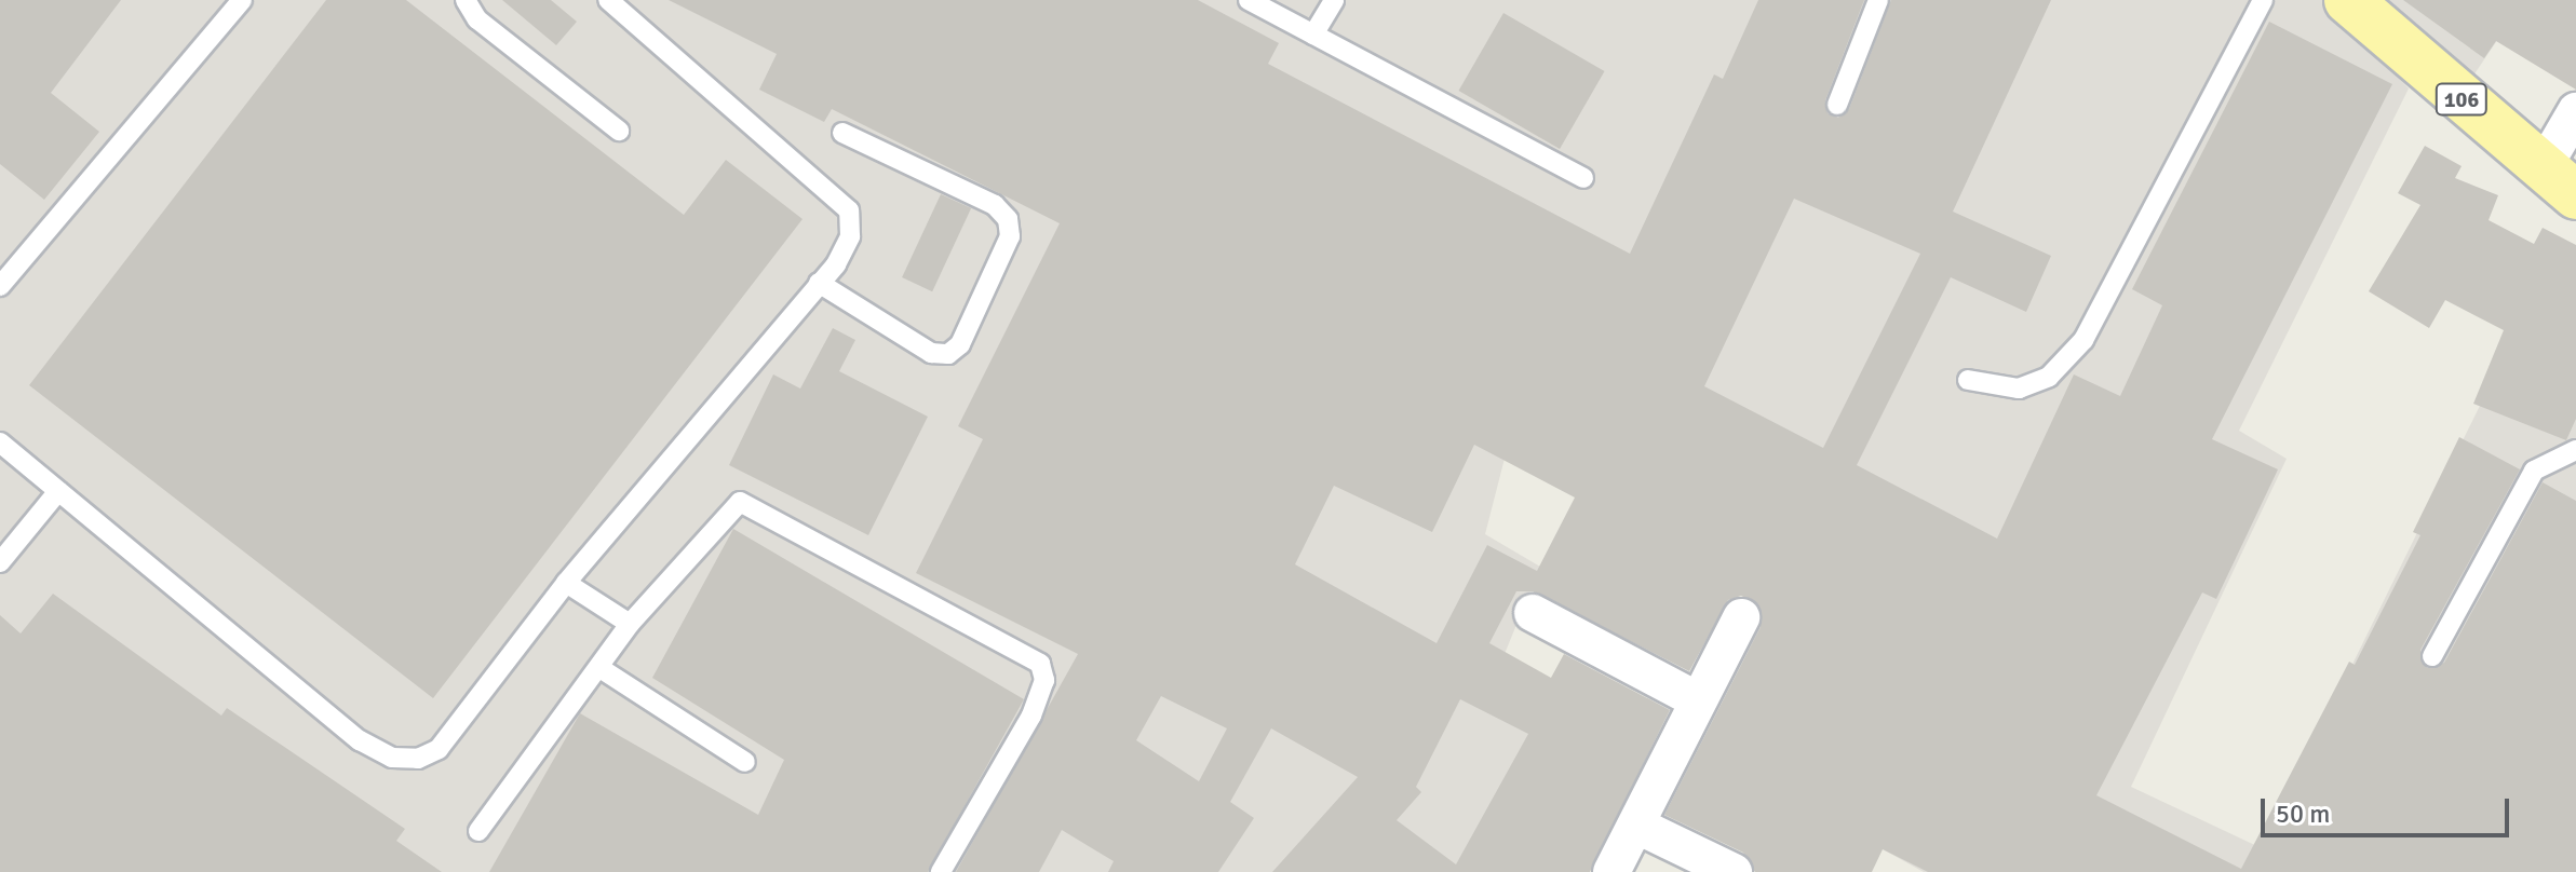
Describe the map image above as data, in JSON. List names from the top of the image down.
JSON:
{
  "streets": {
    "main road": ["106"]
  },
  "scale_bar": "50 m"
}
